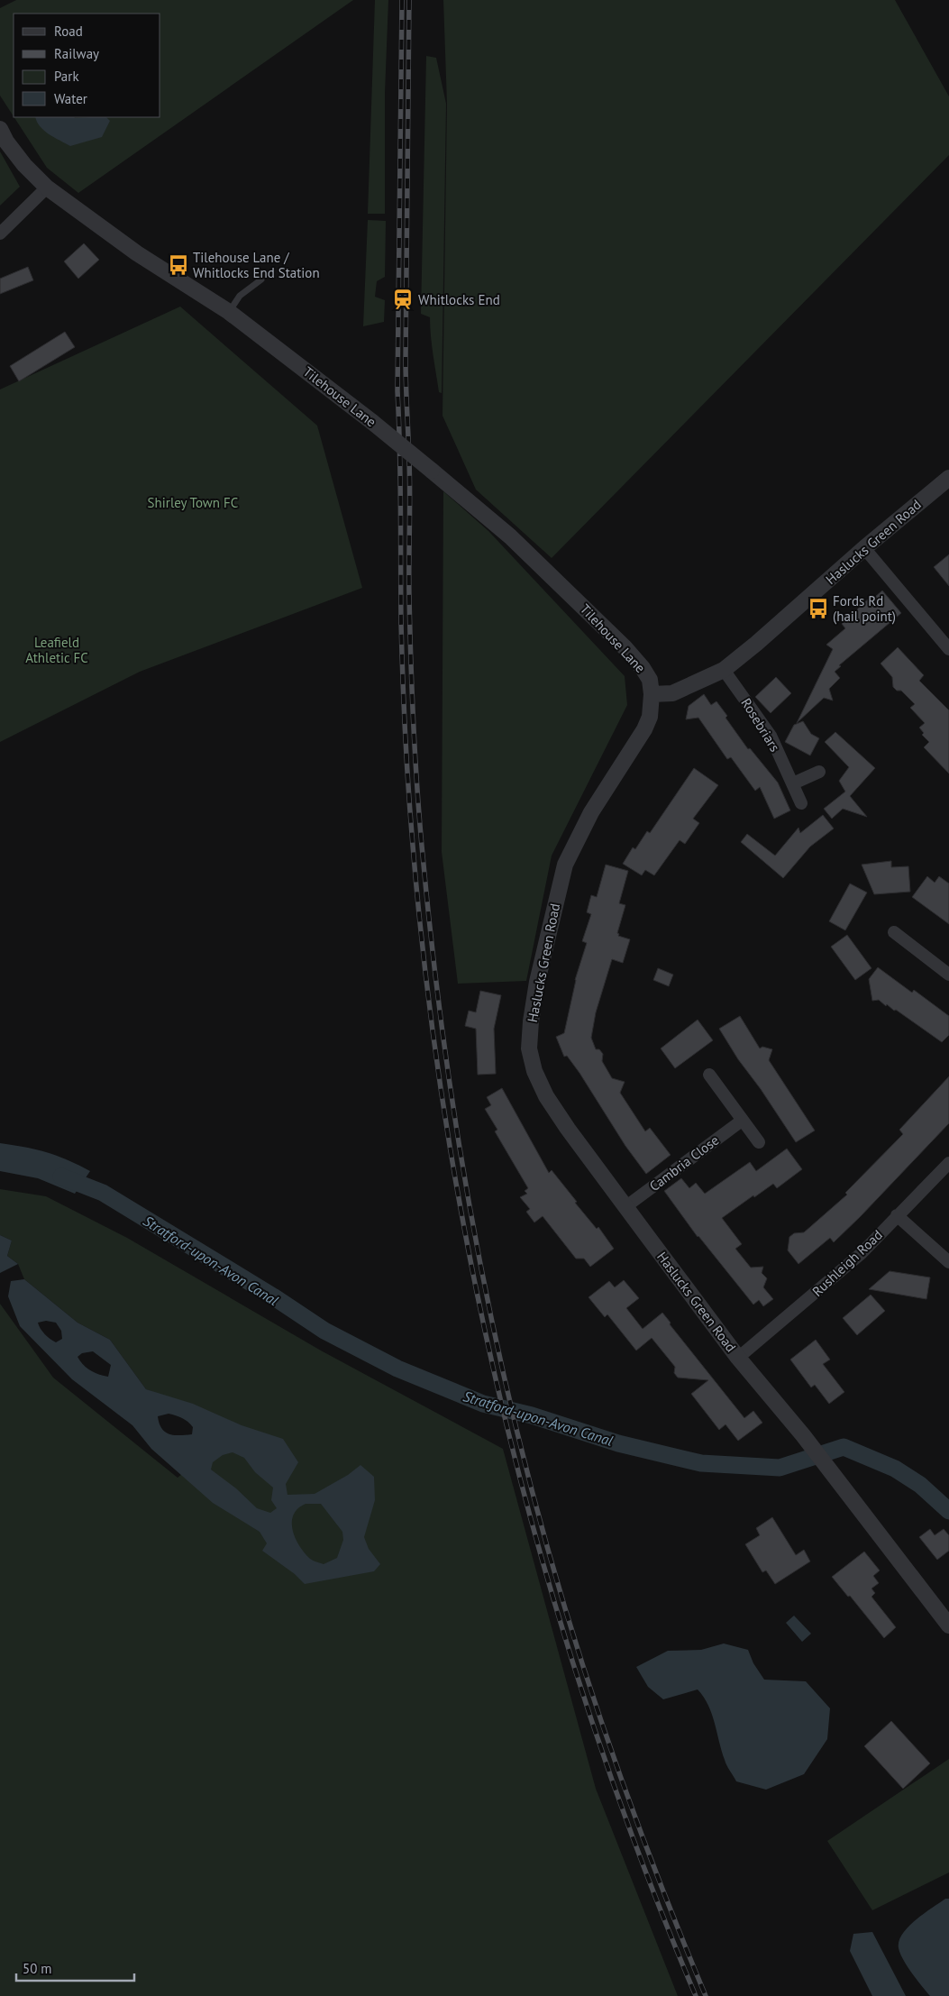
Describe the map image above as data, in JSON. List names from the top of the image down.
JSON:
{
  "streets": {
    "street": [
      "Tilehouse Lane",
      "Haslucks Green Road",
      "Rosebriars",
      "Cambria Close",
      "Rushleigh Road"
    ]
  },
  "crossings": [
    ["Tilehouse Lane", "Haslucks Green Road"],
    ["Haslucks Green Road", "Rosebriars"],
    ["Haslucks Green Road", "Cambria Close"],
    ["Haslucks Green Road", "Rushleigh Road"]
  ],
  "water": ["Stratford-upon-Avon Canal"],
  "parks": ["Shirley Town FC", "Leafield Athletic FC"],
  "places": {
    "bus stop": ["Tilehouse Lane / Whitlocks End Station", "Fords Rd (hail point)"],
    "station": ["Whitlocks End"]
  },
  "legend": [
    "Road",
    "Railway",
    "Park",
    "Water"
  ],
  "scale_bar": "50 m"
}
